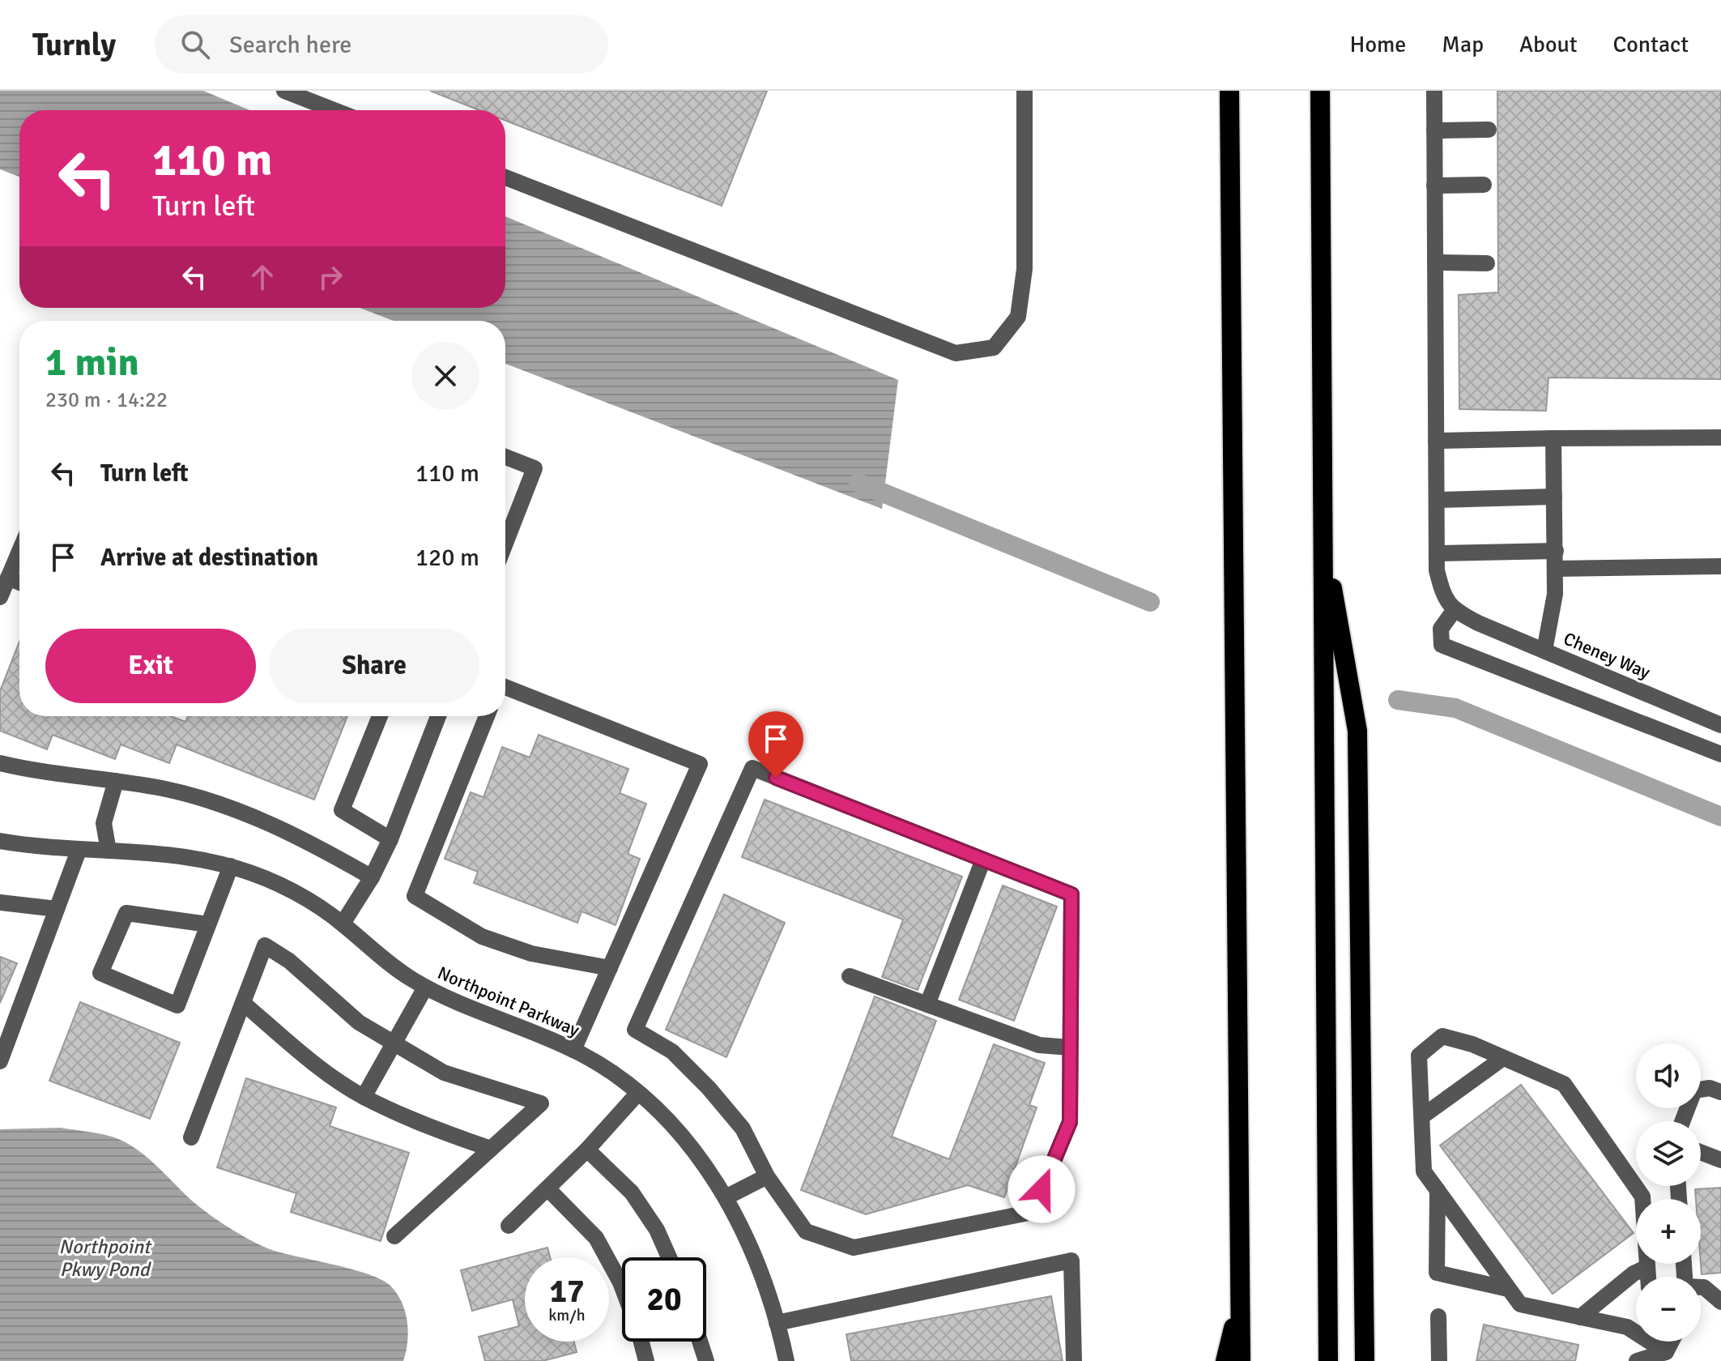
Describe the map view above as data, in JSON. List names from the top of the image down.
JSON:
{
  "streets": {
    "street": ["Cheney Way", "Northpoint Parkway"]
  },
  "water": ["Northpoint Pkwy Pond"],
  "page": {
    "header": "Turnly",
    "search": "Search here",
    "nav": [
      "Home",
      "Map",
      "About",
      "Contact"
    ],
    "turn": ["110 m", "Turn left"],
    "heading": ["1 min", "230 m · 14:22"],
    "list": [
      {
        "name": "Turn left",
        "value": "110 m"
      },
      {
        "name": "Arrive at destination",
        "value": "120 m"
      }
    ],
    "buttons": ["Exit", "Share"],
    "map_buttons": ["+", "−"],
    "speed": "17 km/h",
    "limit": "20"
  }
}
